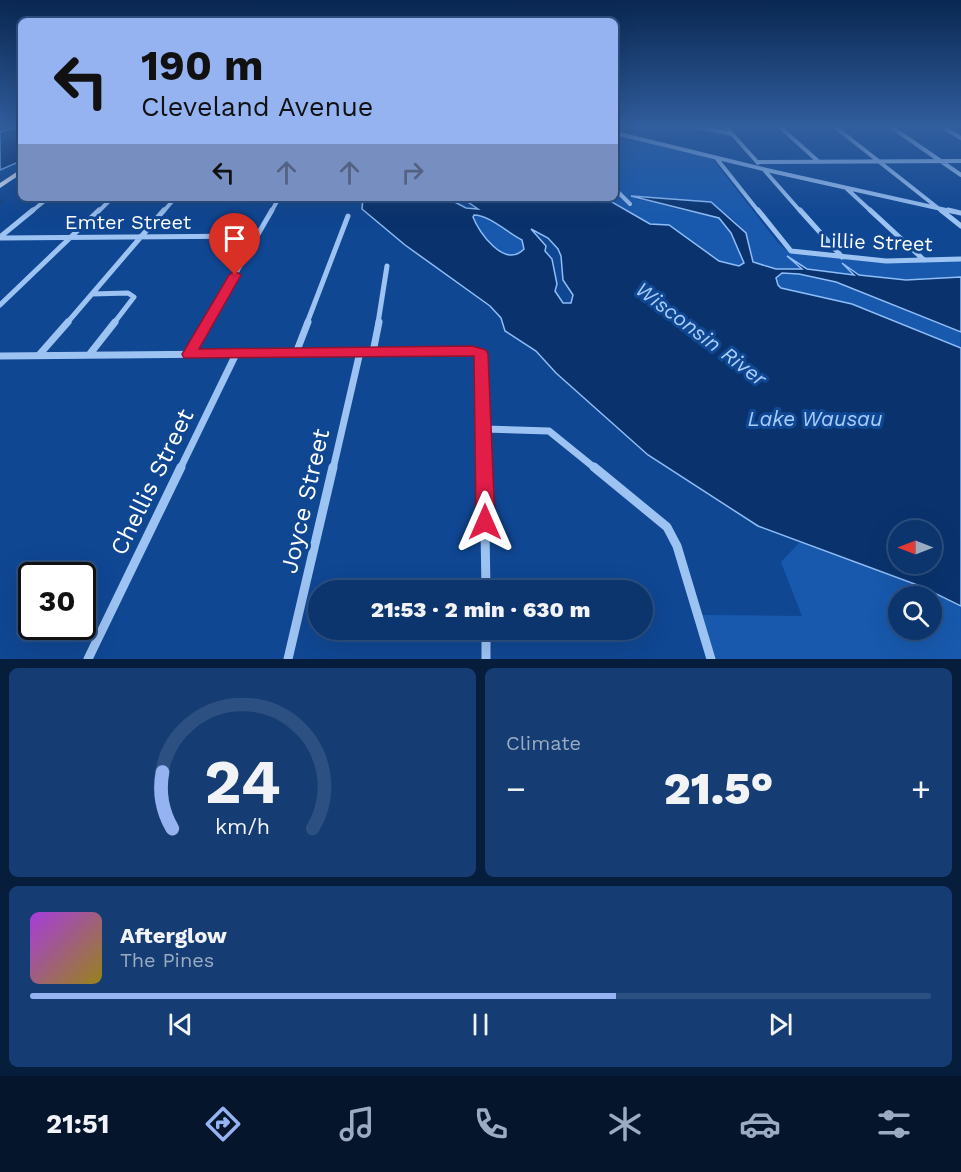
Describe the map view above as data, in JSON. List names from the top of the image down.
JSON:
{
  "streets": {
    "street": [
      "Emter Street",
      "Lillie Street",
      "Chellis Street",
      "Joyce Street"
    ]
  },
  "water": ["Wisconsin River", "Lake Wausau"],
  "north": "left",
  "page": {
    "turn": ["190 m", "Cleveland Avenue"],
    "limit": "30",
    "trip": "21:53 · 2 min · 630 m",
    "tile": "Climate",
    "heat": ["−", "21.5°", "+"],
    "song": ["Afterglow", "The Pines"],
    "tabs": "21:51",
    "gauge": ["24", "km/h"]
  }
}
